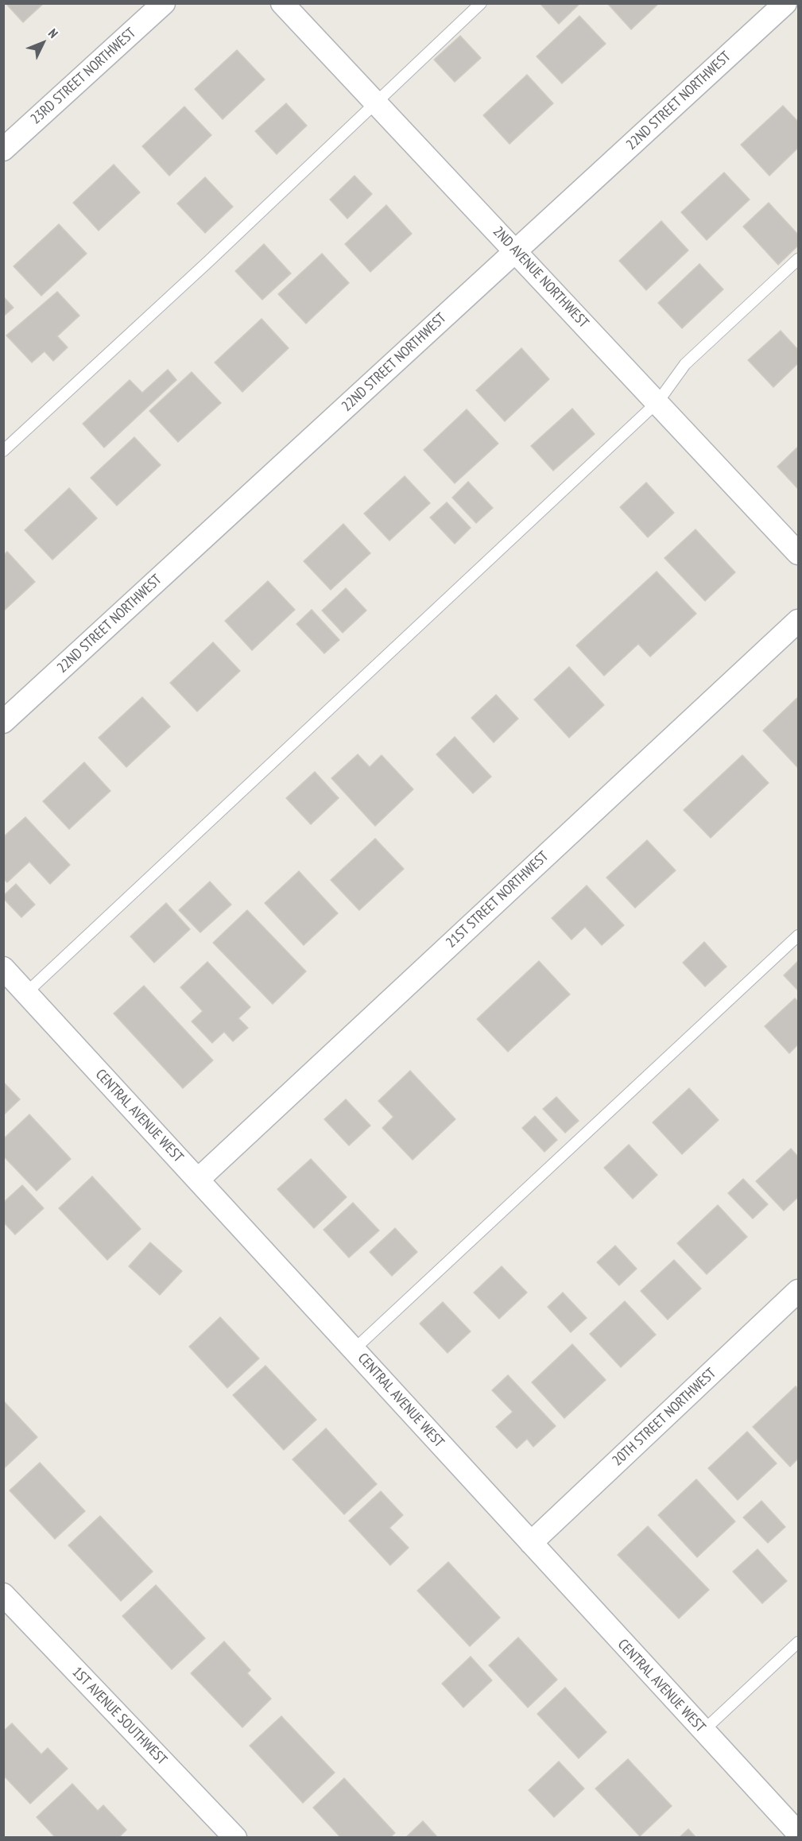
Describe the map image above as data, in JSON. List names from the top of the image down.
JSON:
{
  "streets": {
    "street": [
      "23RD STREET NORTHWEST",
      "22ND STREET NORTHWEST",
      "2ND AVENUE NORTHWEST",
      "21ST STREET NORTHWEST",
      "CENTRAL AVENUE WEST",
      "20TH STREET NORTHWEST",
      "1ST AVENUE SOUTHWEST"
    ]
  },
  "crossings": [
    ["22ND STREET NORTHWEST", "2ND AVENUE NORTHWEST"],
    ["21ST STREET NORTHWEST", "CENTRAL AVENUE WEST"],
    ["CENTRAL AVENUE WEST", "20TH STREET NORTHWEST"]
  ],
  "north": "top right"
}
